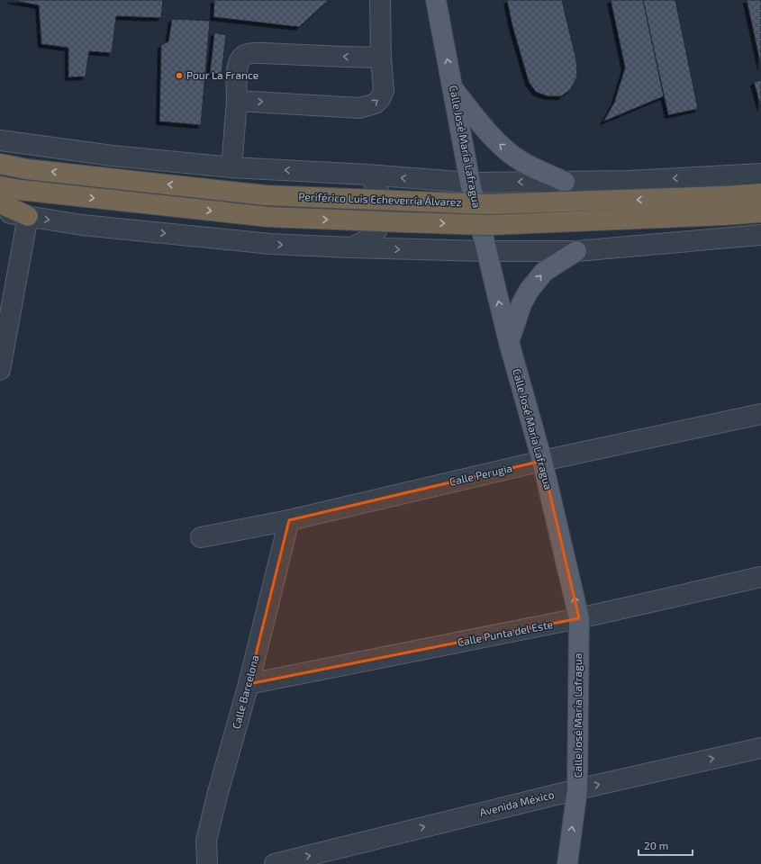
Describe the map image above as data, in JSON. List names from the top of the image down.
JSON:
{
  "streets": {
    "highway": ["Periférico Luis Echeverría Álvarez"],
    "main road": ["Calle José María Lafragua"],
    "street": [
      "Calle Perugia",
      "Calle Punta del Este",
      "Calle Barcelona",
      "Avenida México"
    ]
  },
  "crossings": [
    ["Calle José María Lafragua", "Calle Perugia"],
    ["Calle José María Lafragua", "Calle Punta del Este"],
    ["Calle José María Lafragua", "Avenida México"],
    ["Calle Perugia", "Calle Barcelona"],
    ["Calle Punta del Este", "Calle Barcelona"]
  ],
  "one_way": ["Calle José María Lafragua", "Avenida México"],
  "places": ["Pour La France"],
  "scale_bar": "20 m"
}
